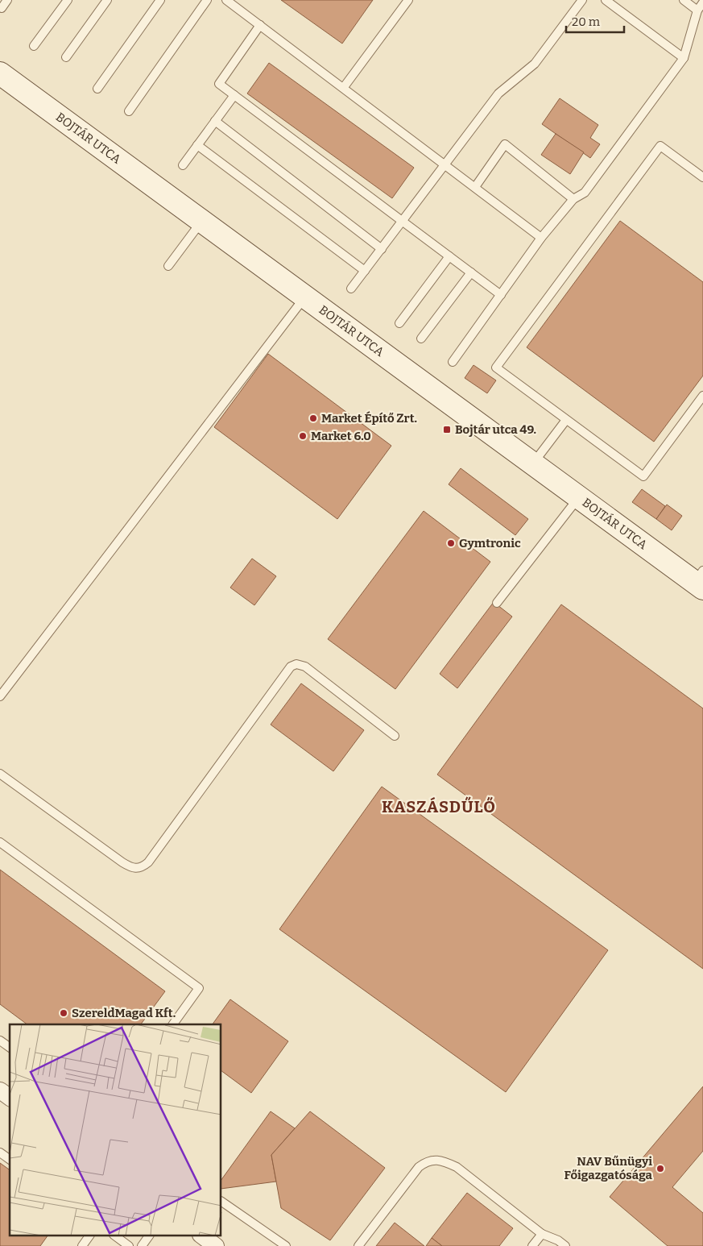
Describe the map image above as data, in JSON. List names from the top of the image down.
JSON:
{
  "streets": {
    "street": ["BOJTÁR UTCA"]
  },
  "districts": ["KASZÁSDŰLŐ"],
  "places": {
    "other": [
      "Market Építő Zrt.",
      "Market 6.0",
      "Gymtronic",
      "SzereldMagad Kft.",
      "NAV Bűnügyi Főigazgatósága"
    ],
    "transit": ["Bojtár utca 49."]
  },
  "scale_bar": "20 m"
}
